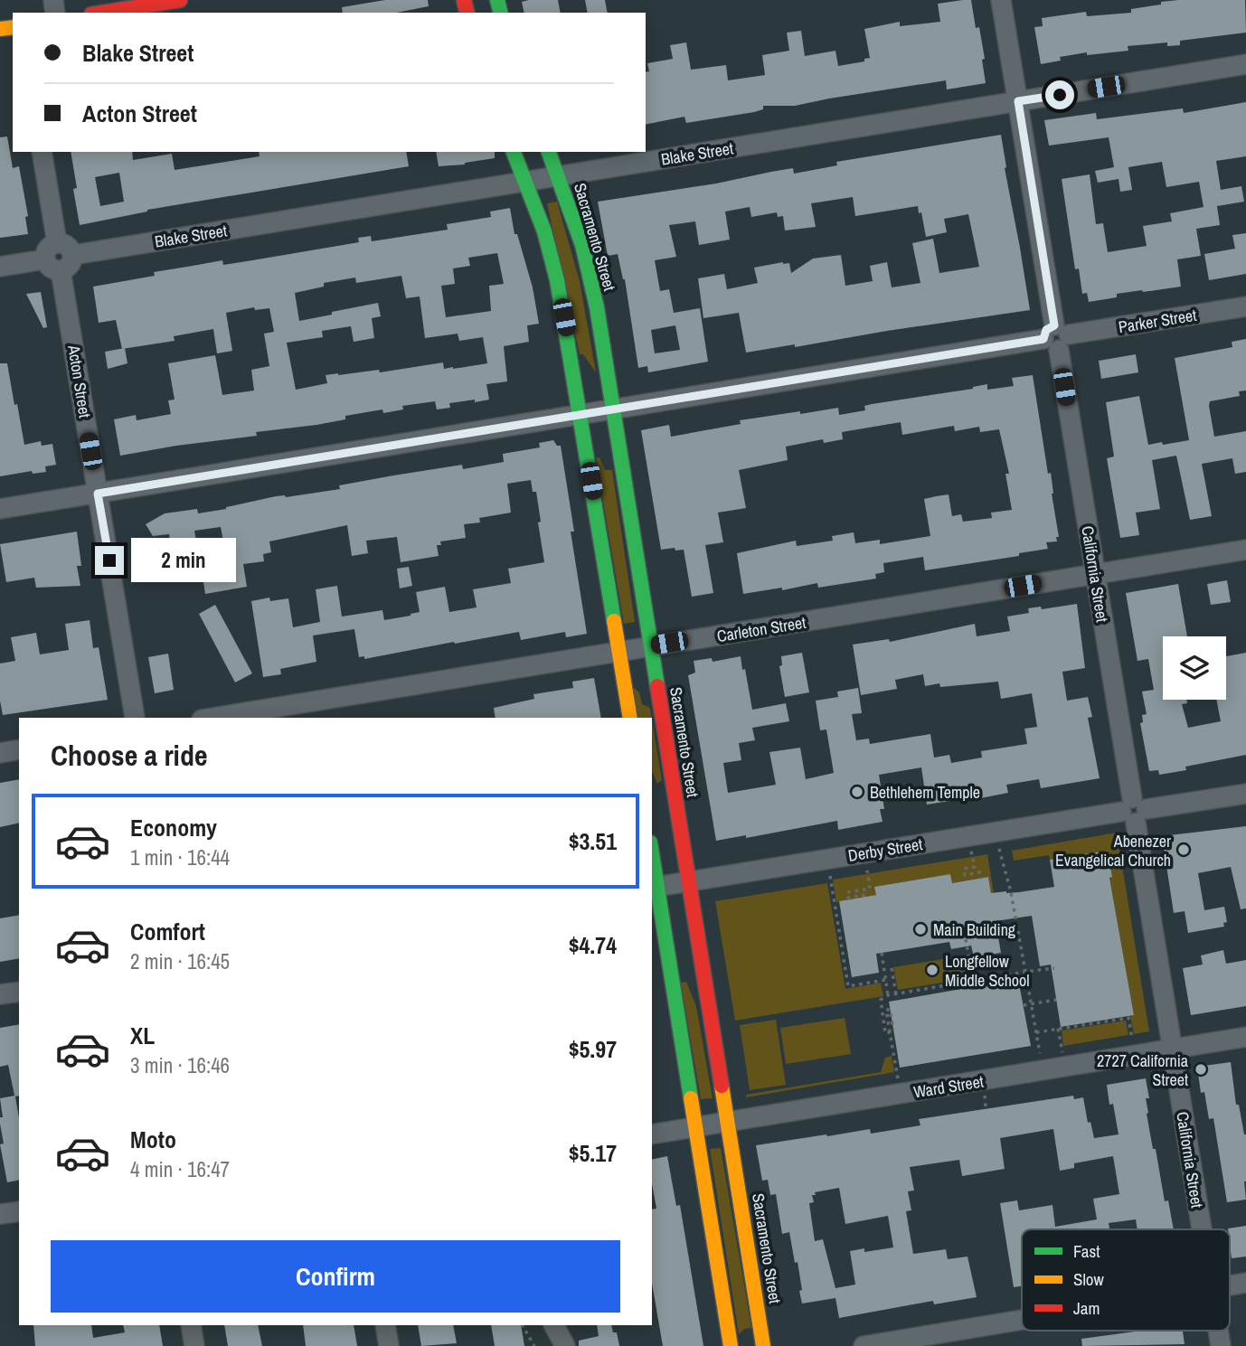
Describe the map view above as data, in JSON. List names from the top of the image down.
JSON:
{
  "streets": {
    "street": [
      "Blake Street",
      "Sacramento Street",
      "Parker Street",
      "Acton Street",
      "California Street",
      "Carleton Street",
      "Derby Street",
      "Ward Street"
    ]
  },
  "crossings": [
    ["Blake Street", "Sacramento Street"],
    ["Blake Street", "Acton Street"],
    ["Blake Street", "California Street"],
    ["Sacramento Street", "Parker Street"],
    ["Sacramento Street", "Carleton Street"],
    ["Sacramento Street", "Derby Street"],
    ["Sacramento Street", "Ward Street"],
    ["Parker Street", "Acton Street"],
    ["Parker Street", "California Street"],
    ["California Street", "Carleton Street"],
    ["California Street", "Derby Street"],
    ["California Street", "Ward Street"]
  ],
  "places": [
    "Bethlehem Temple",
    "Abenezer Evangelical Church",
    "Main Building",
    "Longfellow Middle School",
    "2727 California Street"
  ],
  "legend": ["Fast", "Slow", "Jam"],
  "page": {
    "banner": ["Blake Street", "Acton Street"],
    "bubble": "2 min",
    "heading": "Choose a ride",
    "list": [
      {
        "name": "Economy",
        "note": "1 min · 16:44",
        "value": "$3.51"
      },
      {
        "name": "Comfort",
        "note": "2 min · 16:45",
        "value": "$4.74"
      },
      {
        "name": "XL",
        "note": "3 min · 16:46",
        "value": "$5.97"
      },
      {
        "name": "Moto",
        "note": "4 min · 16:47",
        "value": "$5.17"
      }
    ],
    "buttons": "Confirm"
  }
}
